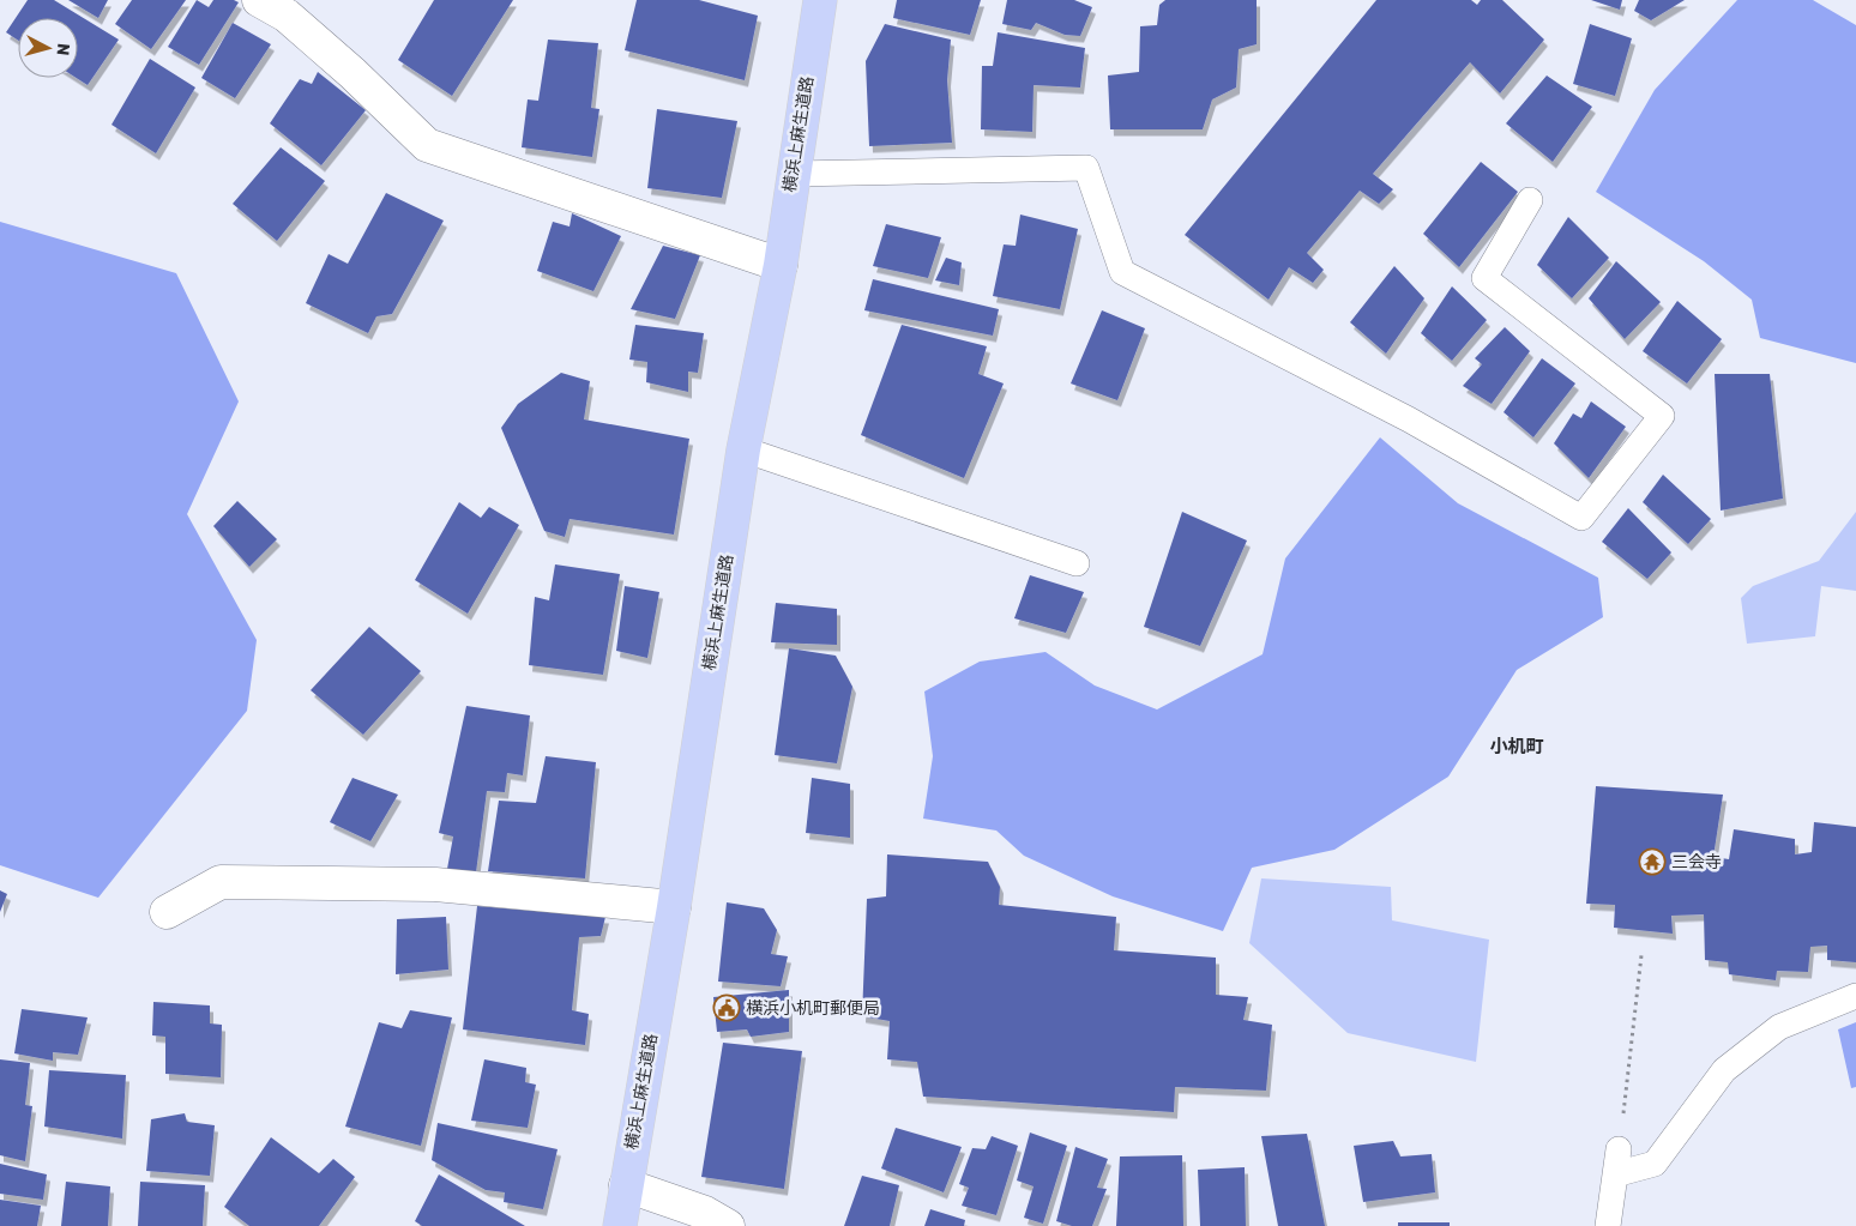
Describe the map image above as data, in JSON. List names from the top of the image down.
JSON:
{
  "streets": {
    "main road": ["横浜上麻生道路"]
  },
  "districts": ["小机町"],
  "places": {
    "temple": ["三会寺"],
    "public building": ["横浜小机町郵便局"]
  },
  "north": "right"
}
